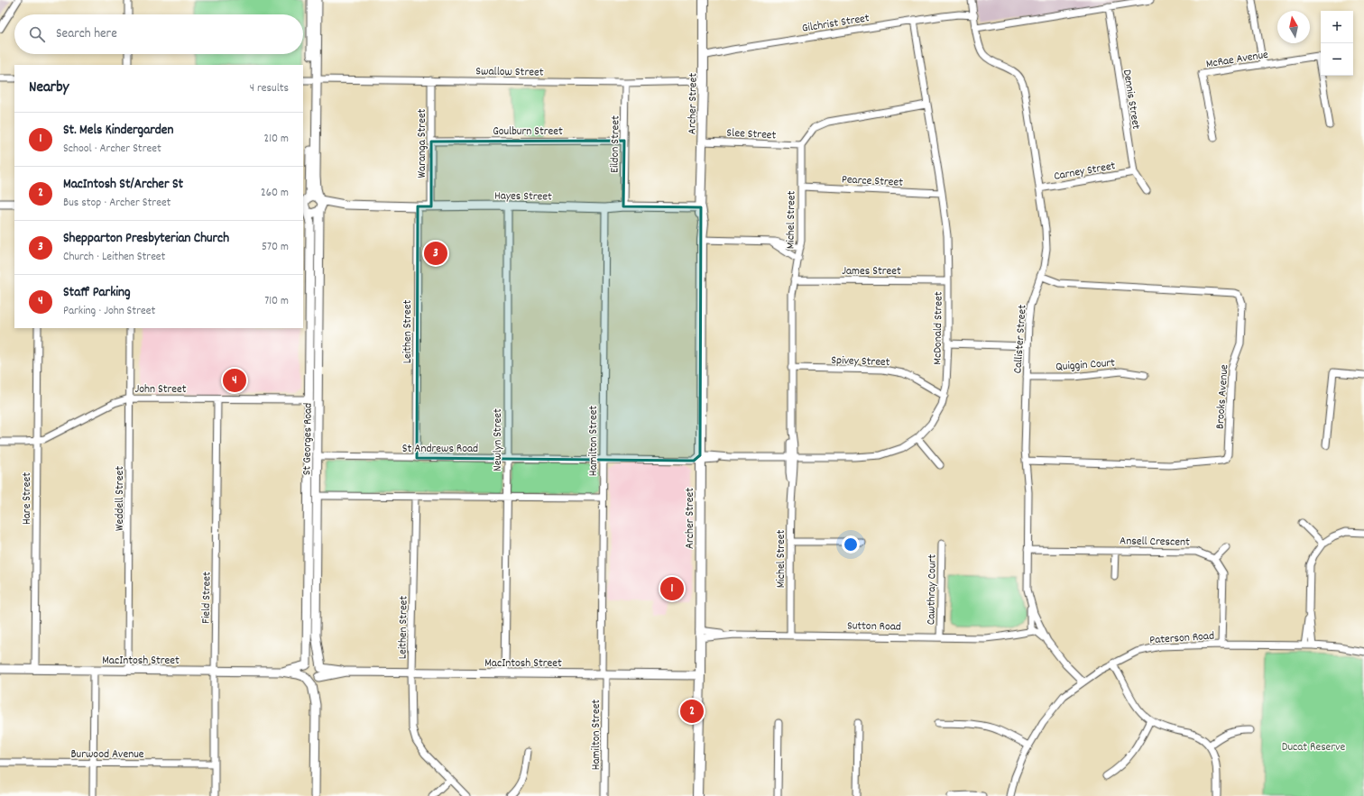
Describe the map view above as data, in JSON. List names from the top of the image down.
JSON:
{
  "streets": {
    "main road": ["Archer Street"],
    "street": [
      "Gilchrist Street",
      "McRae Avenue",
      "Swallow Street",
      "Dennis Street",
      "Goulburn Street",
      "Slee Street",
      "Waranga Street",
      "Eildon Street",
      "Carney Street",
      "Pearce Street",
      "Hayes Street",
      "Michel Street",
      "James Street",
      "McDonald Street",
      "Leithen Street",
      "Callister Street",
      "Spivey Street",
      "Quiggin Court",
      "John Street",
      "Brooks Avenue",
      "St Georges Road",
      "Newlyn Street",
      "Hamilton Street",
      "St Andrews Road",
      "Hare Street",
      "Weddell Street",
      "Ansell Crescent",
      "Cawthray Court",
      "Field Street",
      "Sutton Road",
      "Paterson Road",
      "MacIntosh Street",
      "Burwood Avenue"
    ]
  },
  "crossings": [
    ["Gilchrist Street", "Archer Street"],
    ["Gilchrist Street", "McDonald Street"],
    ["Gilchrist Street", "Callister Street"],
    ["Swallow Street", "Archer Street"],
    ["Swallow Street", "Waranga Street"],
    ["Swallow Street", "Eildon Street"],
    ["Dennis Street", "Carney Street"],
    ["Archer Street", "Slee Street"],
    ["Archer Street", "Hayes Street"],
    ["Archer Street", "McDonald Street"],
    ["Archer Street", "St Andrews Road"],
    ["Archer Street", "Sutton Road"],
    ["Archer Street", "MacIntosh Street"],
    ["Goulburn Street", "Waranga Street"],
    ["Goulburn Street", "Eildon Street"],
    ["Slee Street", "Michel Street"],
    ["Waranga Street", "Hayes Street"],
    ["Eildon Street", "Hayes Street"],
    ["Carney Street", "Callister Street"],
    ["Pearce Street", "Michel Street"],
    ["Pearce Street", "McDonald Street"],
    ["Hayes Street", "Leithen Street"],
    ["Hayes Street", "St Georges Road"],
    ["Hayes Street", "Newlyn Street"],
    ["Hayes Street", "Hamilton Street"],
    ["Michel Street", "James Street"],
    ["Michel Street", "McDonald Street"],
    ["Michel Street", "Spivey Street"],
    ["Michel Street", "Sutton Road"],
    ["James Street", "McDonald Street"],
    ["McDonald Street", "Spivey Street"],
    ["McDonald Street", "St Andrews Road"],
    ["Leithen Street", "St Andrews Road"],
    ["Leithen Street", "MacIntosh Street"],
    ["Callister Street", "Quiggin Court"],
    ["Callister Street", "Brooks Avenue"],
    ["Callister Street", "Ansell Crescent"],
    ["Callister Street", "Sutton Road"],
    ["Callister Street", "Paterson Road"],
    ["John Street", "St Georges Road"],
    ["John Street", "Hare Street"],
    ["John Street", "Weddell Street"],
    ["John Street", "Field Street"],
    ["St Georges Road", "St Andrews Road"],
    ["St Georges Road", "MacIntosh Street"],
    ["Newlyn Street", "St Andrews Road"],
    ["Newlyn Street", "MacIntosh Street"],
    ["Hamilton Street", "St Andrews Road"],
    ["Hamilton Street", "MacIntosh Street"],
    ["Hare Street", "MacIntosh Street"],
    ["Weddell Street", "MacIntosh Street"],
    ["Cawthray Court", "Sutton Road"],
    ["Field Street", "MacIntosh Street"],
    ["Field Street", "Burwood Avenue"]
  ],
  "parks": ["Ducat Reserve"],
  "north": "top",
  "page": {
    "map_buttons": ["+", "−"],
    "search": "Search here",
    "heading": ["Nearby", "4 results"],
    "list": [
      {
        "mark": "1",
        "name": "St. Mels Kindergarden",
        "note": "School · Archer Street",
        "value": "210 m"
      },
      {
        "mark": "2",
        "name": "MacIntosh St/Archer St",
        "note": "Bus stop · Archer Street",
        "value": "260 m"
      },
      {
        "mark": "3",
        "name": "Shepparton Presbyterian Church",
        "note": "Church · Leithen Street",
        "value": "570 m"
      },
      {
        "mark": "4",
        "name": "Staff Parking",
        "note": "Parking · John Street",
        "value": "710 m"
      }
    ],
    "pins": [
      "3",
      "4",
      "1",
      "2"
    ]
  }
}
